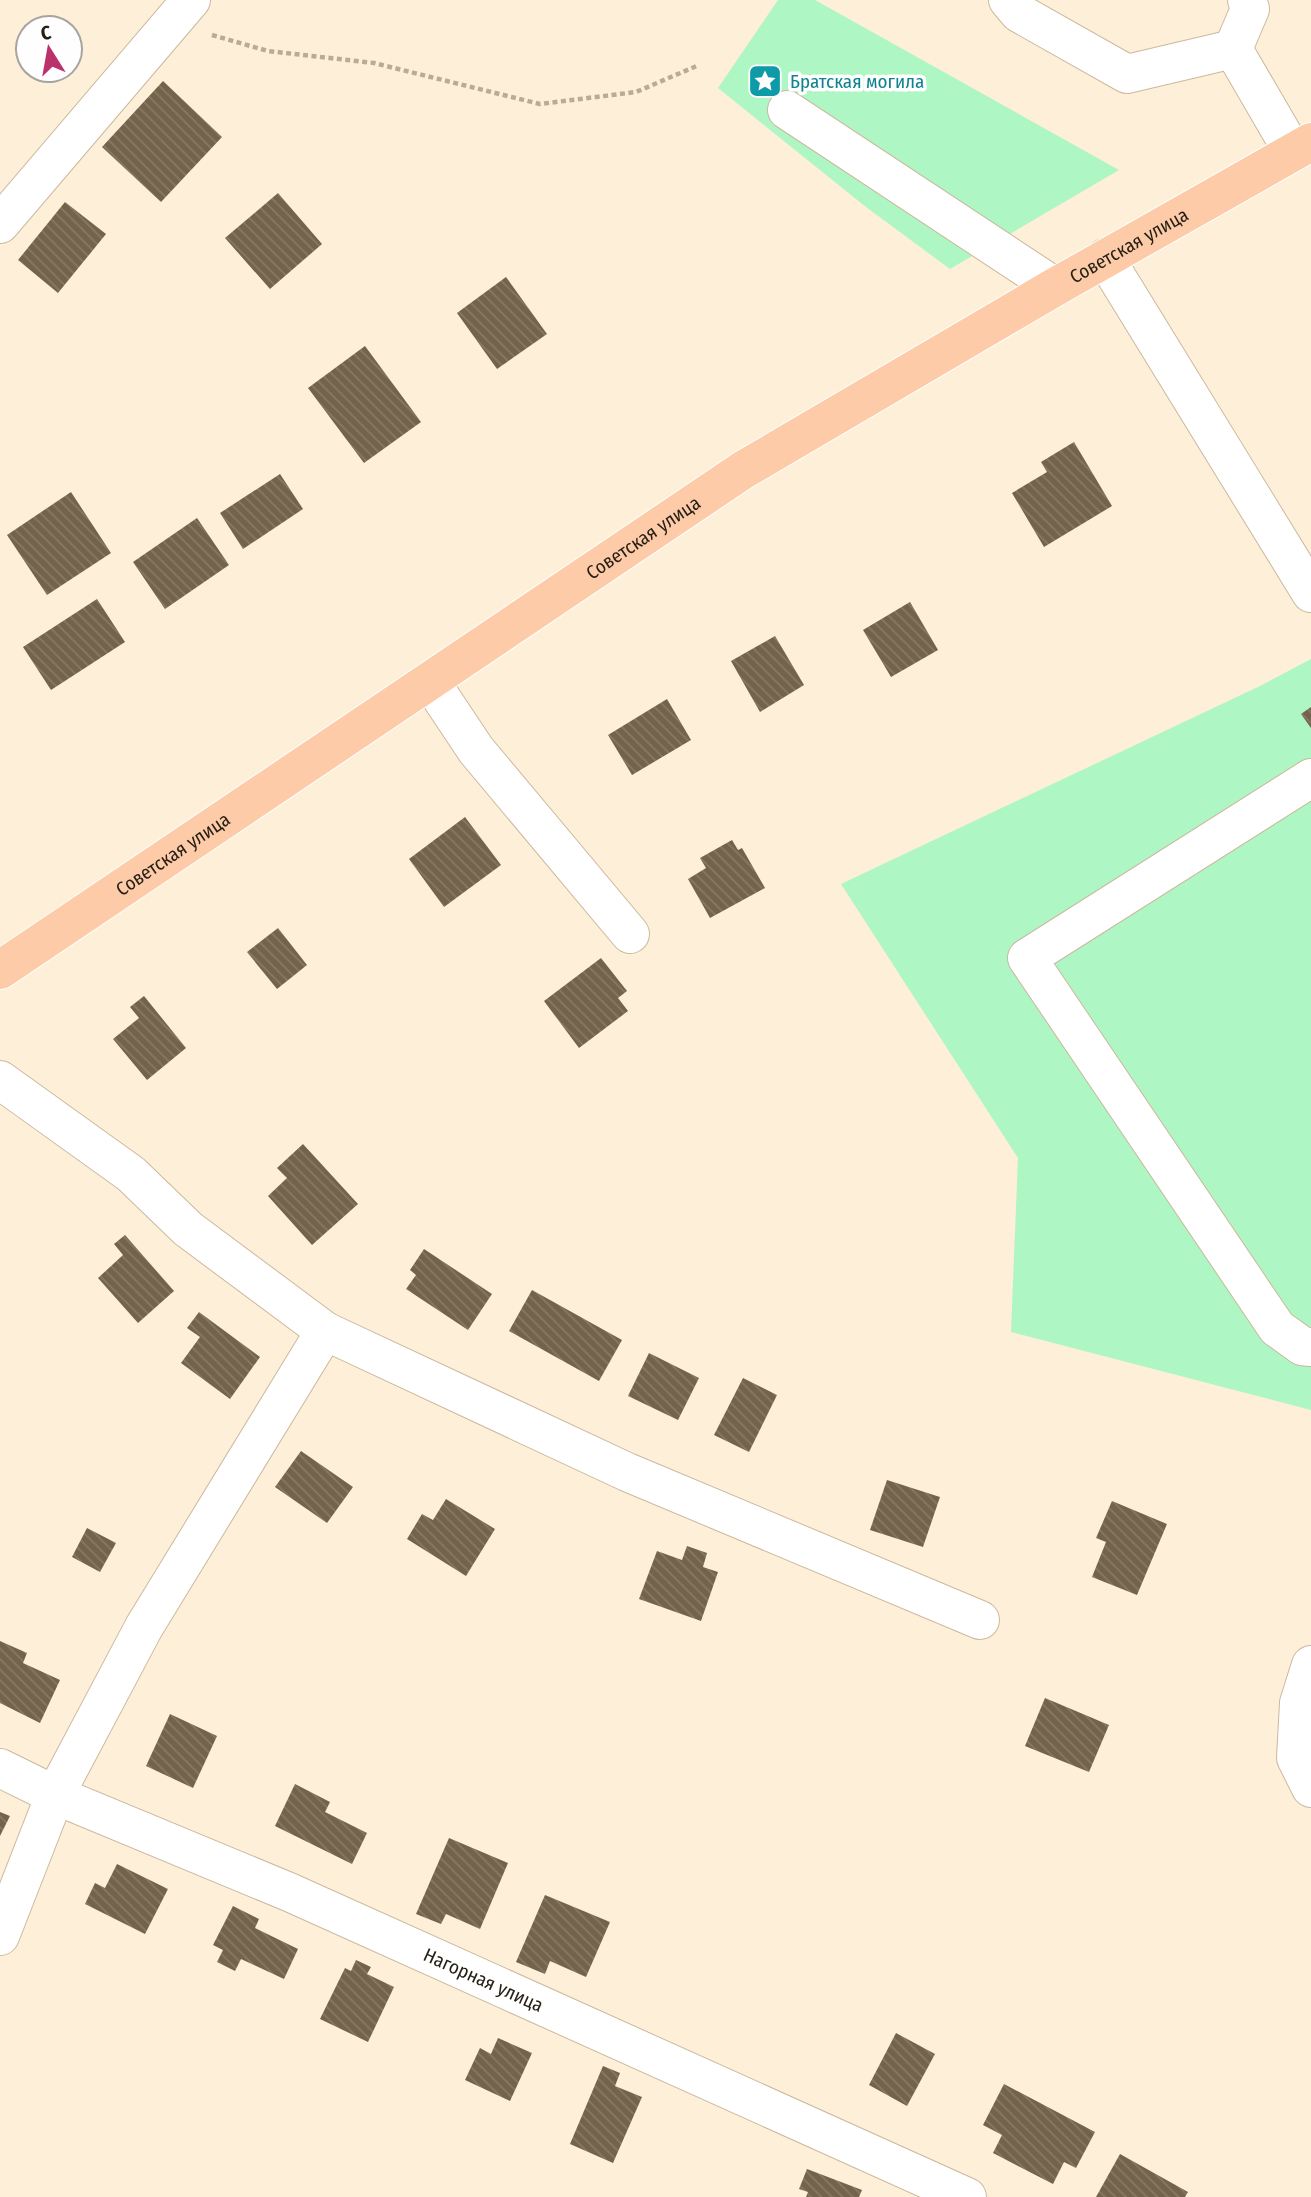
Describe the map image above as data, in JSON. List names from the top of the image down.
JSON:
{
  "streets": {
    "main road": ["Советская улица"],
    "street": ["Нагорная улица"]
  },
  "places": {
    "place": ["Братская могила"]
  },
  "north": "top"
}
